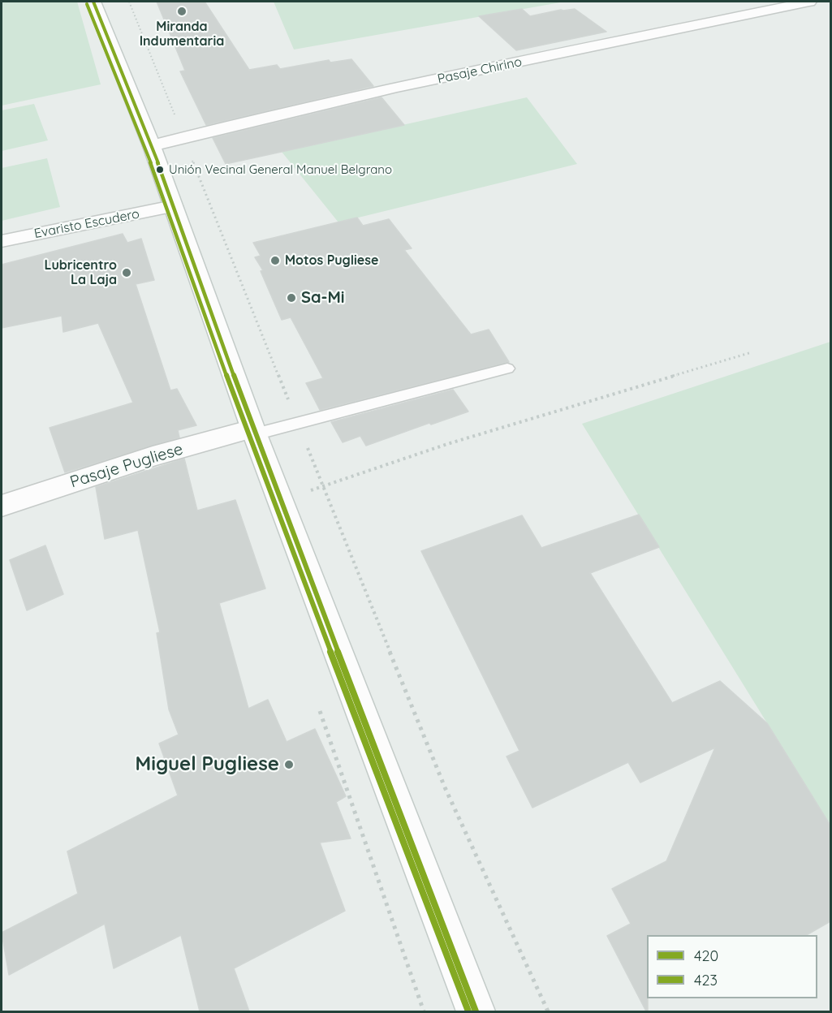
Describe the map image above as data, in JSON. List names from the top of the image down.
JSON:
{
  "streets": {
    "main road": ["Pasaje Chirino", "Evaristo Escudero", "Pasaje Pugliese"]
  },
  "places": [
    "Miranda Indumentaria",
    "Unión Vecinal General Manuel Belgrano",
    "Motos Pugliese",
    "Lubricentro La Laja",
    "Sa-Mi",
    "Miguel Pugliese"
  ],
  "lines": ["transit line 420", "transit line 423"],
  "legend": ["420", "423"]
}
